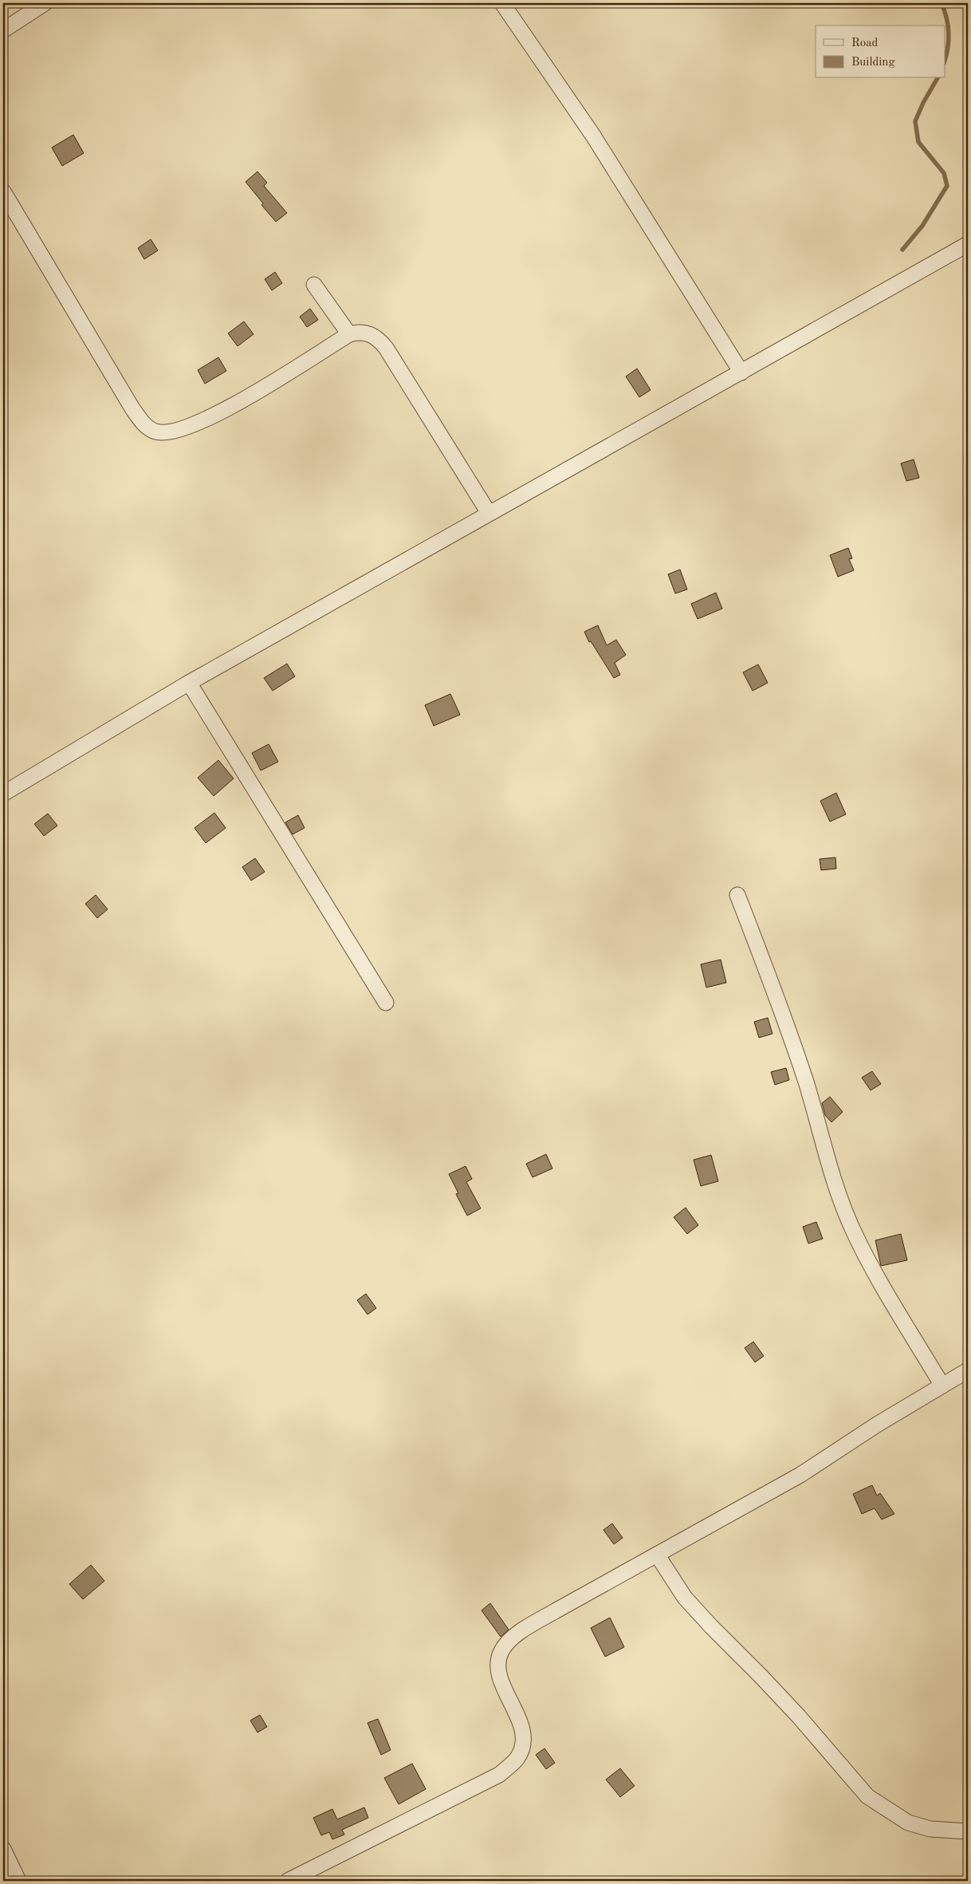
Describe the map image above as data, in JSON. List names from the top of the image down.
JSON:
{
  "legend": ["Road", "Building"]
}
